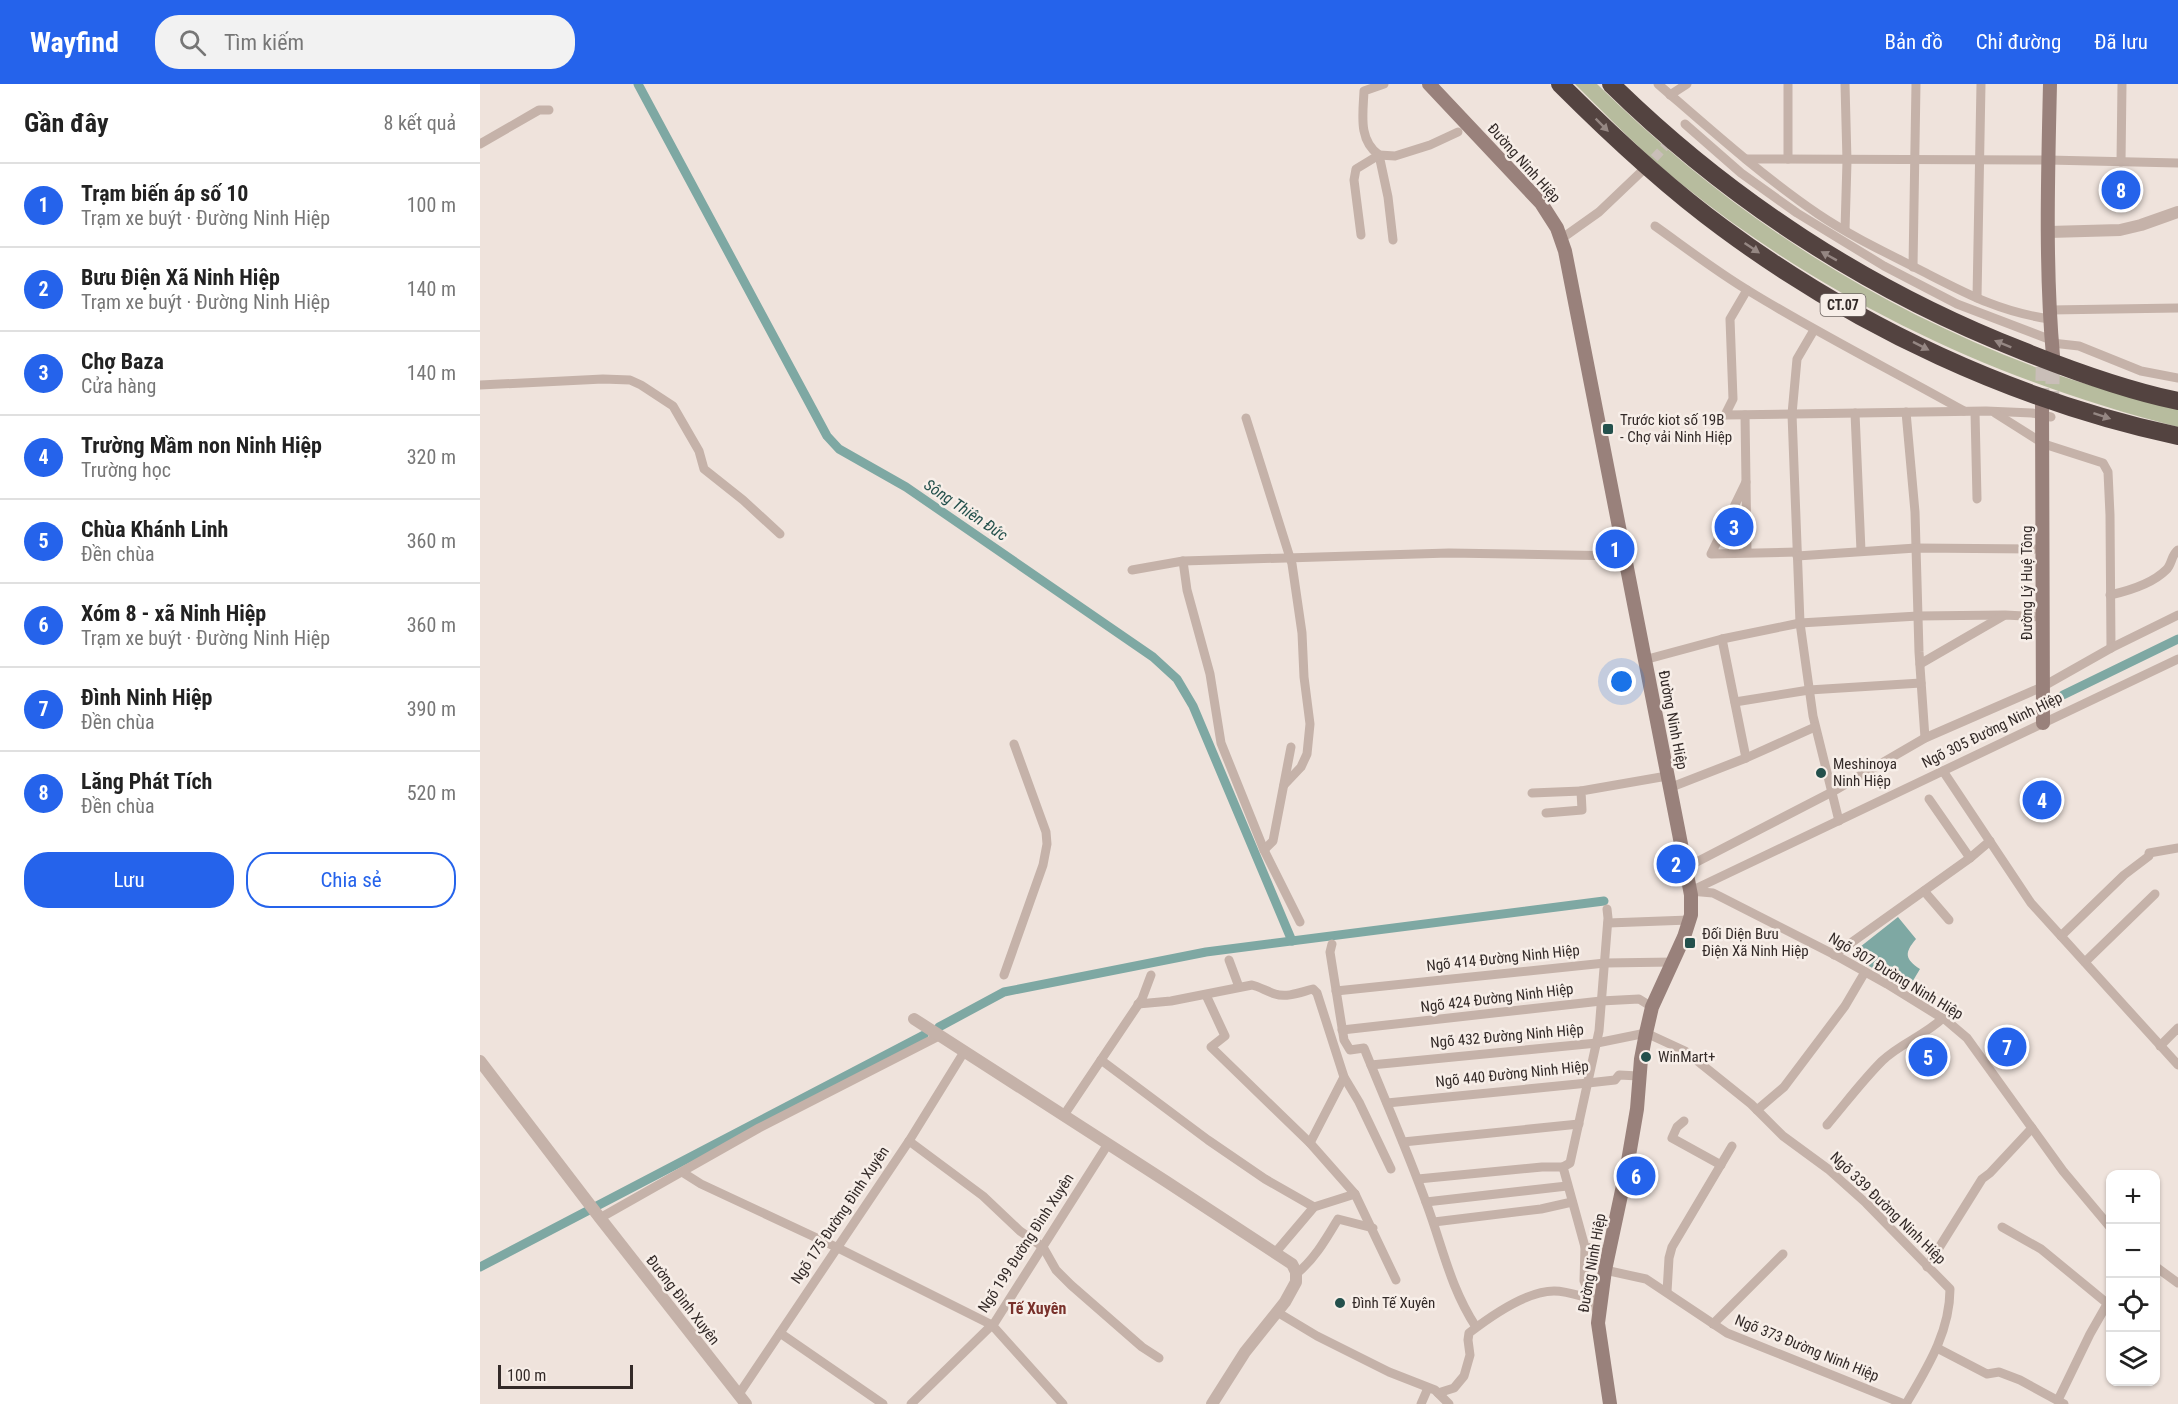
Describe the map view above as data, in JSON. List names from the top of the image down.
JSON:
{
  "streets": {
    "highway": ["CT.07"],
    "main road": ["Đường Ninh Hiệp", "Đường Lý Huệ Tông"],
    "street": [
      "Ngõ 305 Đường Ninh Hiệp",
      "Ngõ 414 Đường Ninh Hiệp",
      "Ngõ 307 Đường Ninh Hiệp",
      "Ngõ 424 Đường Ninh Hiệp",
      "Ngõ 432 Đường Ninh Hiệp",
      "Ngõ 440 Đường Ninh Hiệp",
      "Ngõ 339 Đường Ninh Hiệp",
      "Ngõ 175 Đường Đình Xuyên",
      "Ngõ 199 Đường Đình Xuyên",
      "Đường Đình Xuyên",
      "Ngõ 373 Đường Ninh Hiệp"
    ]
  },
  "crossings": [
    ["Đường Ninh Hiệp", "Ngõ 305 Đường Ninh Hiệp"],
    ["Đường Ninh Hiệp", "Ngõ 414 Đường Ninh Hiệp"],
    ["Đường Ninh Hiệp", "Ngõ 307 Đường Ninh Hiệp"],
    ["Đường Ninh Hiệp", "Ngõ 424 Đường Ninh Hiệp"],
    ["Đường Ninh Hiệp", "Ngõ 432 Đường Ninh Hiệp"],
    ["Đường Ninh Hiệp", "Ngõ 440 Đường Ninh Hiệp"],
    ["Đường Ninh Hiệp", "Ngõ 339 Đường Ninh Hiệp"],
    ["Đường Ninh Hiệp", "Ngõ 373 Đường Ninh Hiệp"],
    ["Đường Lý Huệ Tông", "Ngõ 305 Đường Ninh Hiệp"],
    ["Ngõ 305 Đường Ninh Hiệp", "Ngõ 307 Đường Ninh Hiệp"],
    ["Ngõ 432 Đường Ninh Hiệp", "Ngõ 339 Đường Ninh Hiệp"],
    ["Ngõ 339 Đường Ninh Hiệp", "Ngõ 373 Đường Ninh Hiệp"],
    ["Ngõ 175 Đường Đình Xuyên", "Đường Đình Xuyên"]
  ],
  "districts": ["Tế Xuyên"],
  "water": ["Sông Thiên Đức"],
  "places": {
    "transit": ["Trước kiot số 19B - Chợ vải Ninh Hiệp", "Đối Diện Bưu Điện Xã Ninh Hiệp"],
    "other": ["Meshinoya Ninh Hiệp", "WinMart+", "Đình Tế Xuyên"]
  },
  "scale_bar": "100 m",
  "page": {
    "header": "Wayfind",
    "search": "Tìm kiếm",
    "nav": ["Bản đồ", "Chỉ đường", "Đã lưu"],
    "heading": ["Gần đây", "8 kết quả"],
    "list": [
      {
        "mark": "1",
        "name": "Trạm biến áp số 10",
        "note": "Trạm xe buýt · Đường Ninh Hiệp",
        "value": "100 m"
      },
      {
        "mark": "2",
        "name": "Bưu Điện Xã Ninh Hiệp",
        "note": "Trạm xe buýt · Đường Ninh Hiệp",
        "value": "140 m"
      },
      {
        "mark": "3",
        "name": "Chợ Baza",
        "note": "Cửa hàng",
        "value": "140 m"
      },
      {
        "mark": "4",
        "name": "Trường Mầm non Ninh Hiệp",
        "note": "Trường học",
        "value": "320 m"
      },
      {
        "mark": "5",
        "name": "Chùa Khánh Linh",
        "note": "Đền chùa",
        "value": "360 m"
      },
      {
        "mark": "6",
        "name": "Xóm 8 - xã Ninh Hiệp",
        "note": "Trạm xe buýt · Đường Ninh Hiệp",
        "value": "360 m"
      },
      {
        "mark": "7",
        "name": "Đình Ninh Hiệp",
        "note": "Đền chùa",
        "value": "390 m"
      },
      {
        "mark": "8",
        "name": "Lăng Phát Tích",
        "note": "Đền chùa",
        "value": "520 m"
      }
    ],
    "pins": [
      "8",
      "3",
      "1",
      "4",
      "2",
      "7",
      "5",
      "6"
    ],
    "buttons": ["Lưu", "Chia sẻ"],
    "map_buttons": ["+", "−"],
    "scale": "100 m"
  }
}
